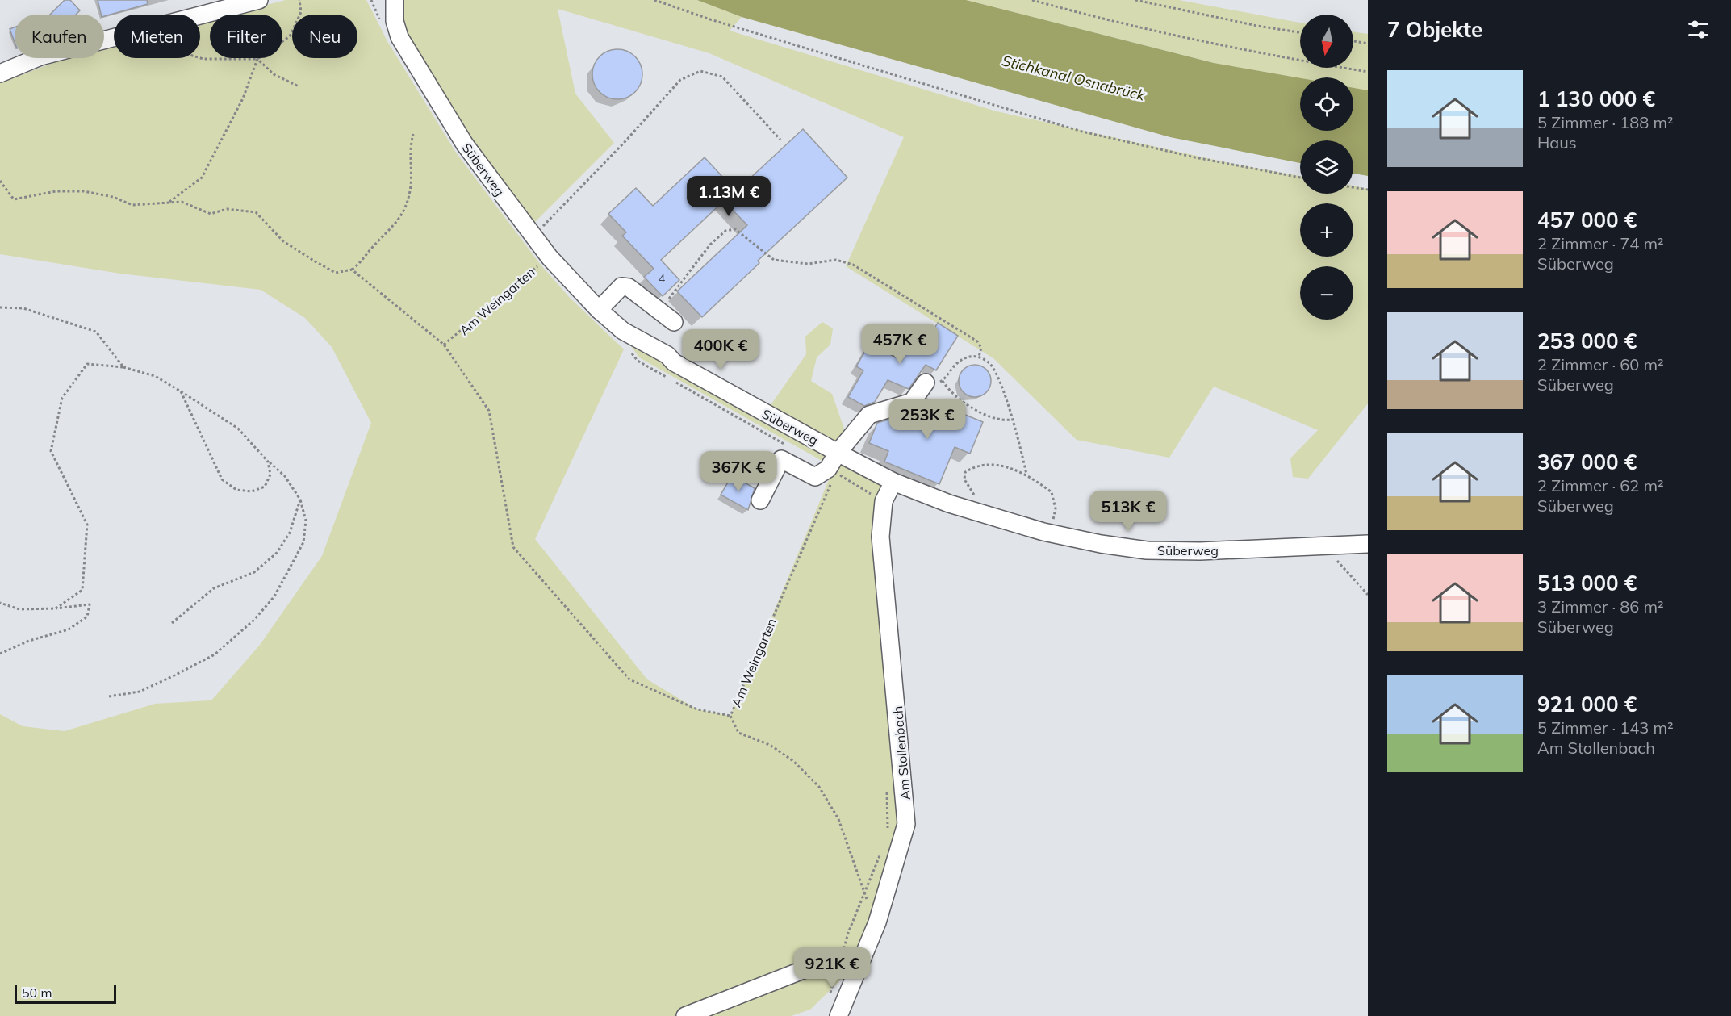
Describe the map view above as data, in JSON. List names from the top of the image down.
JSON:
{
  "streets": {
    "street": ["Süberweg", "Am Stollenbach"],
    "path": ["Am Weingarten"]
  },
  "crossings": [
    ["Süberweg", "Am Weingarten"],
    ["Süberweg", "Am Stollenbach"],
    ["Am Weingarten", "Am Stollenbach"]
  ],
  "water": ["Stichkanal Osnabrück"],
  "house_numbers": ["4"],
  "scale_bar": "50 m",
  "north": "bottom",
  "page": {
    "heading": "7 Objekte",
    "map_buttons": ["+", "−"],
    "chip": [
      "Kaufen",
      "Mieten",
      "Filter",
      "Neu"
    ],
    "list": [
      {
        "name": "1 130 000 €",
        "note": "5 Zimmer · 188 m² · Haus"
      },
      {
        "name": "457 000 €",
        "note": "2 Zimmer · 74 m² · Süberweg"
      },
      {
        "name": "253 000 €",
        "note": "2 Zimmer · 60 m² · Süberweg"
      },
      {
        "name": "367 000 €",
        "note": "2 Zimmer · 62 m² · Süberweg"
      },
      {
        "name": "513 000 €",
        "note": "3 Zimmer · 86 m² · Süberweg"
      },
      {
        "name": "921 000 €",
        "note": "5 Zimmer · 143 m² · Am Stollenbach"
      }
    ],
    "price": [
      "1.13M €",
      "457K €",
      "400K €",
      "253K €",
      "367K €",
      "513K €",
      "921K €"
    ],
    "scale": "50 m"
  }
}
